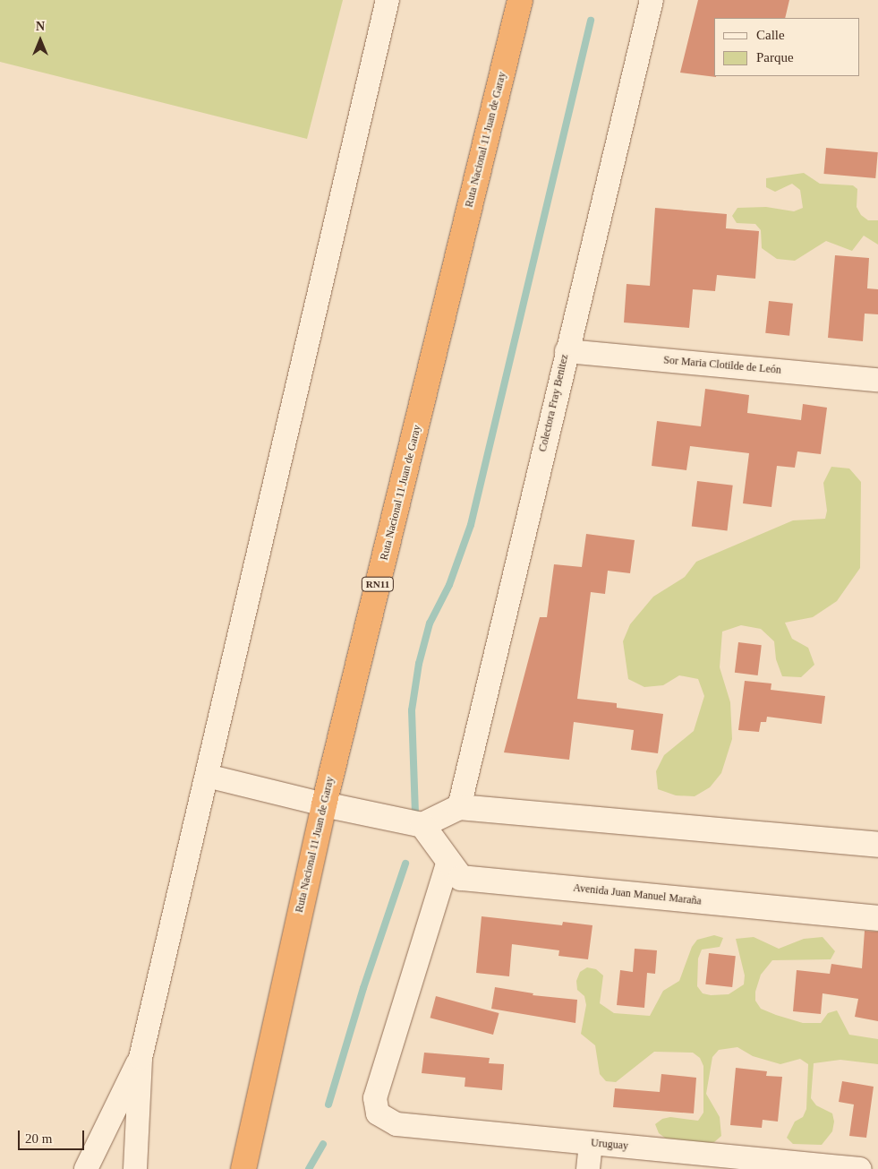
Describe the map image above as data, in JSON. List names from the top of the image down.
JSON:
{
  "streets": {
    "highway": ["Ruta Nacional 11 Juan de Garay", "RN11"],
    "street": [
      "Sor Maria Clotilde de León",
      "Colectora Fray Benitez",
      "Avenida Juan Manuel Maraña",
      "Uruguay"
    ]
  },
  "crossings": [
    ["Sor Maria Clotilde de León", "Colectora Fray Benitez"],
    ["Avenida Juan Manuel Maraña", "Uruguay"]
  ],
  "legend": ["Calle", "Parque"],
  "scale_bar": "20 m",
  "north": "top"
}
